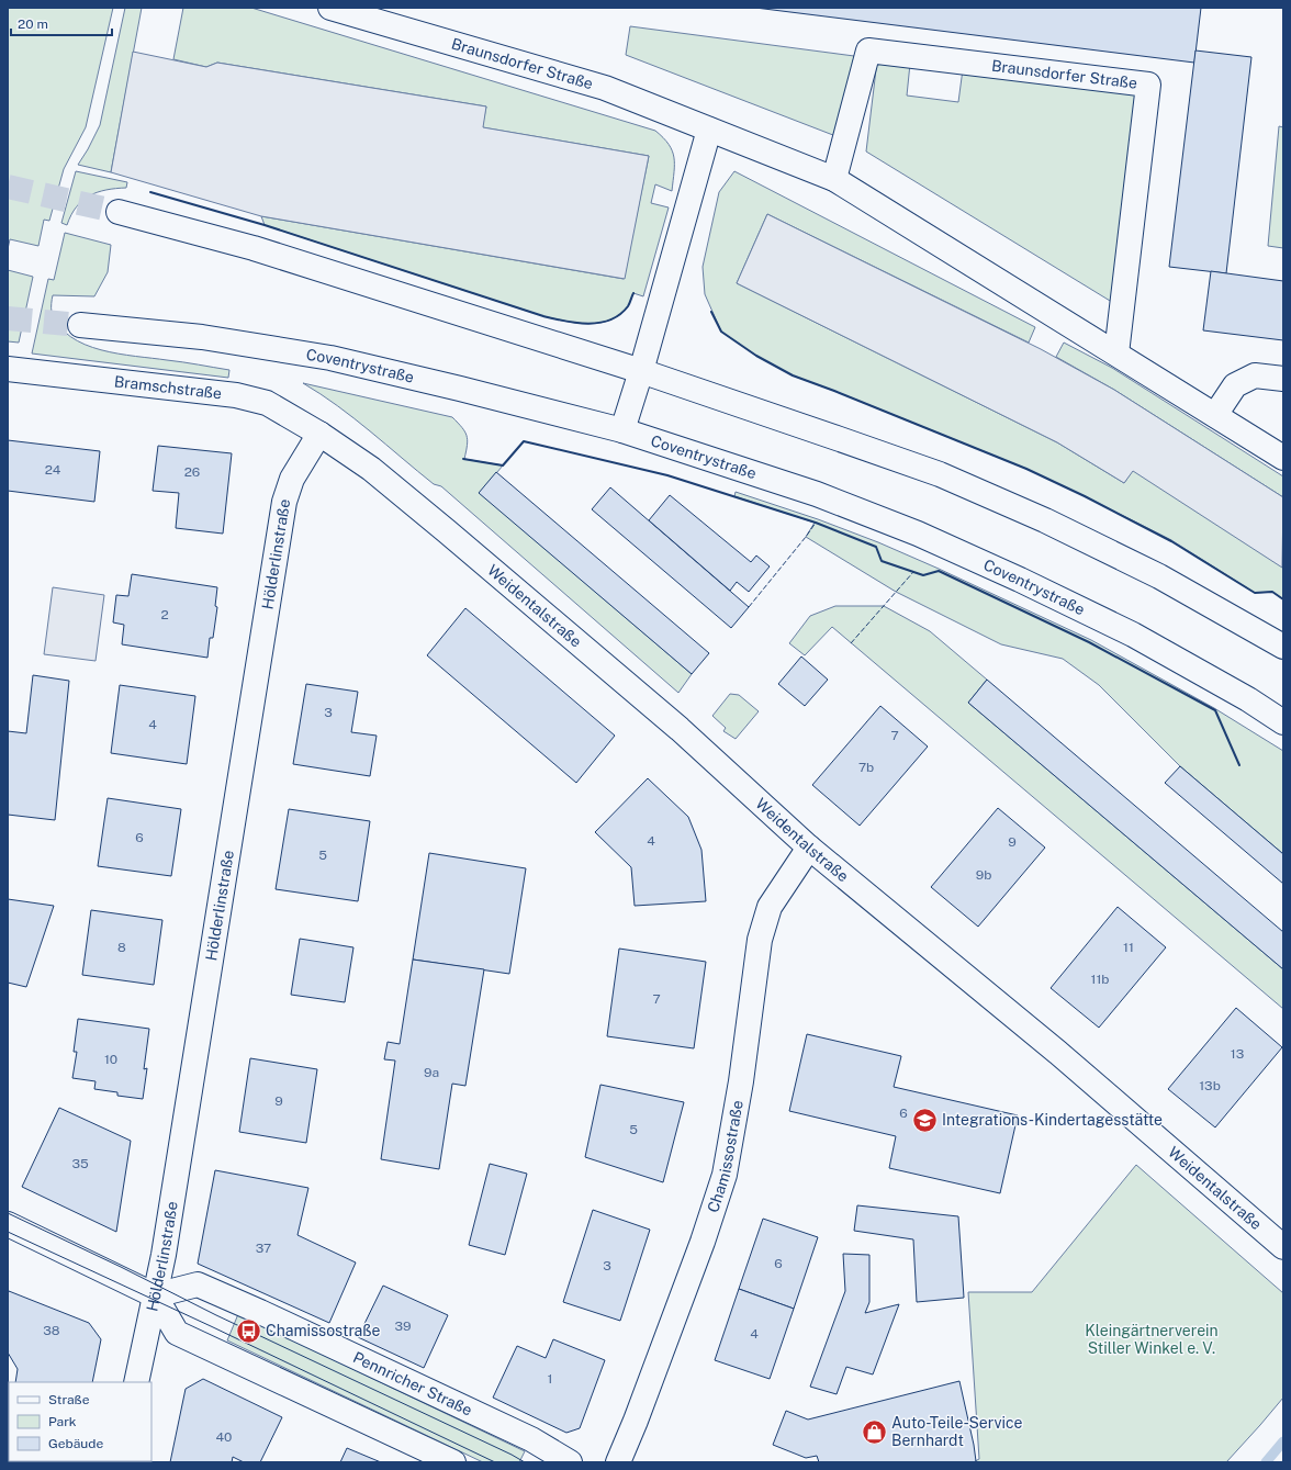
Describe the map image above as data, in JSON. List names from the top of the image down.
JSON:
{
  "streets": {
    "street": [
      "Braunsdorfer Straße",
      "Coventrystraße",
      "Bramschstraße",
      "Hölderlinstraße",
      "Weidentalstraße",
      "Chamissostraße",
      "Pennricher Straße"
    ]
  },
  "crossings": [
    ["Bramschstraße", "Hölderlinstraße"],
    ["Bramschstraße", "Weidentalstraße"],
    ["Hölderlinstraße", "Weidentalstraße"],
    ["Hölderlinstraße", "Pennricher Straße"],
    ["Weidentalstraße", "Chamissostraße"]
  ],
  "parks": ["Kleingärtnerverein Stiller Winkel e. V."],
  "places": {
    "school or university": ["Integrations-Kindertagesstätte"],
    "bus stop": ["Chamissostraße"],
    "shop": ["Auto-Teile-Service Bernhardt"]
  },
  "house_numbers": [
    "24",
    "26",
    "2",
    "3",
    "4",
    "7",
    "7b",
    "6",
    "4",
    "9",
    "5",
    "9b",
    "8",
    "11",
    "11b",
    "7",
    "13",
    "10",
    "9a",
    "13b",
    "9",
    "6",
    "5",
    "35",
    "37",
    "6",
    "3",
    "39",
    "38",
    "4",
    "1",
    "40"
  ],
  "legend": ["Straße", "Park", "Gebäude"],
  "scale_bar": "20 m"
}
